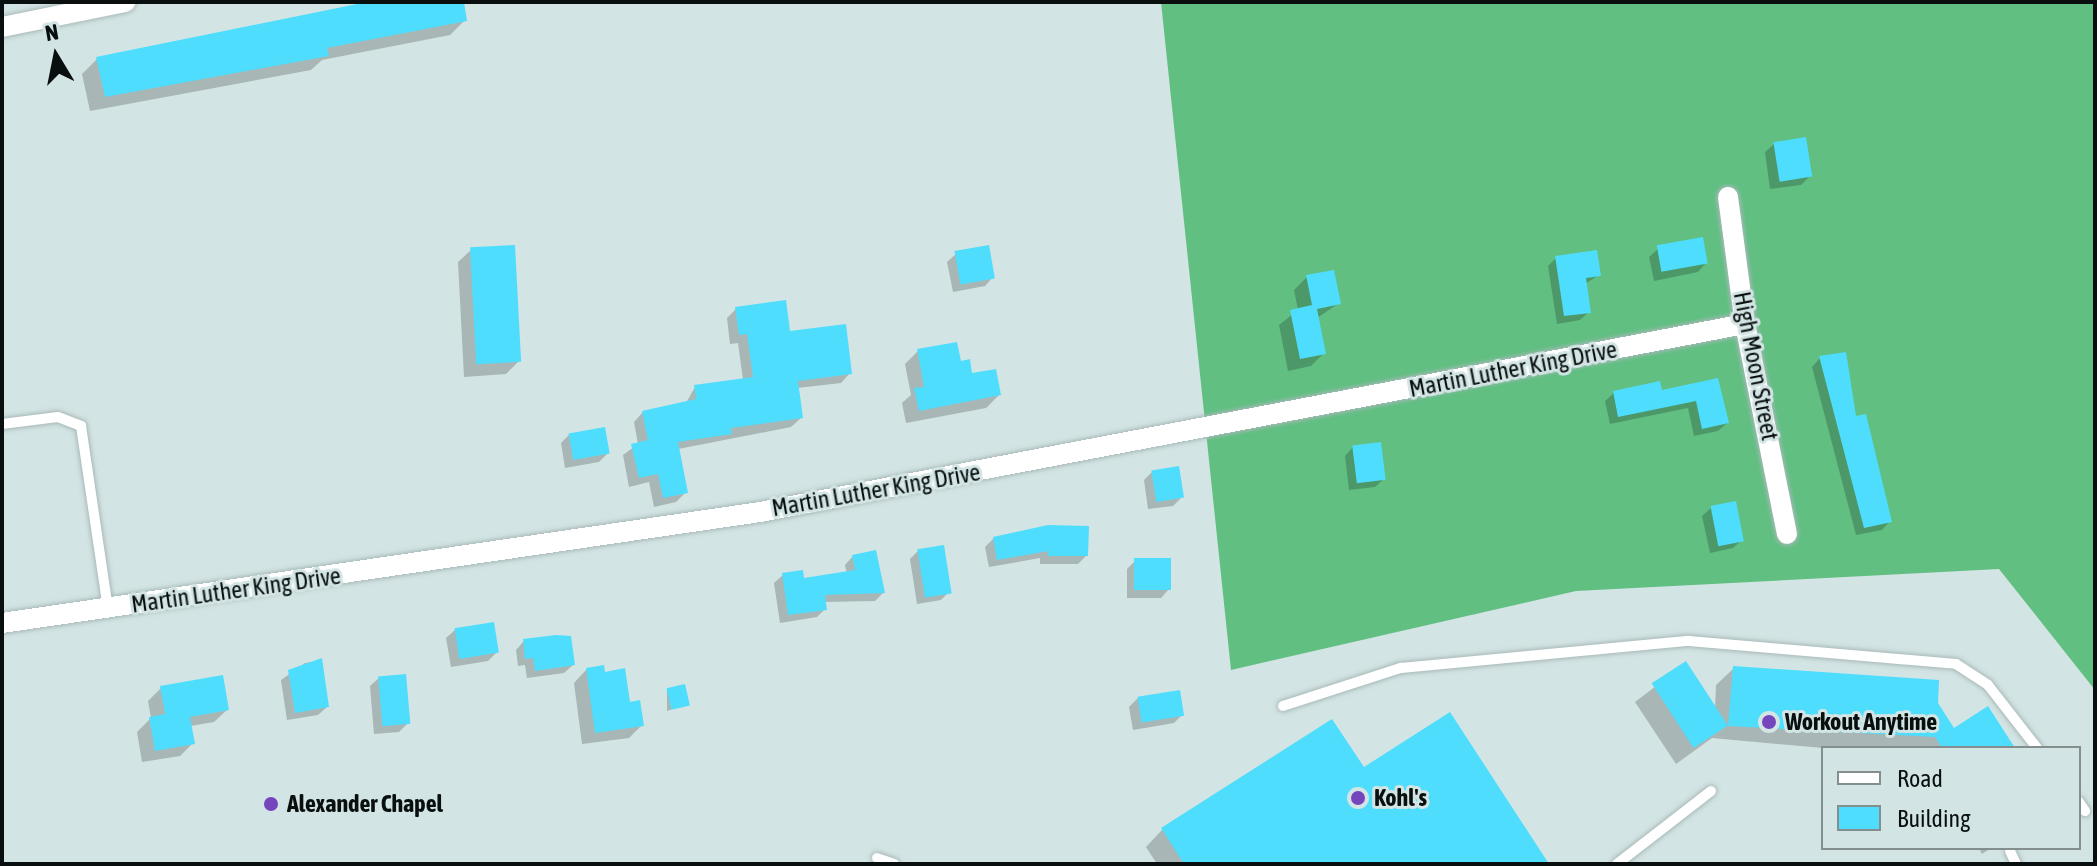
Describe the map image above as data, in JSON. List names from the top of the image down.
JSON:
{
  "streets": {
    "street": ["High Moon Street", "Martin Luther King Drive"]
  },
  "crossings": [
    ["High Moon Street", "Martin Luther King Drive"]
  ],
  "places": ["Workout Anytime", "Kohl's", "Alexander Chapel"],
  "legend": ["Road", "Building"],
  "north": "top"
}
